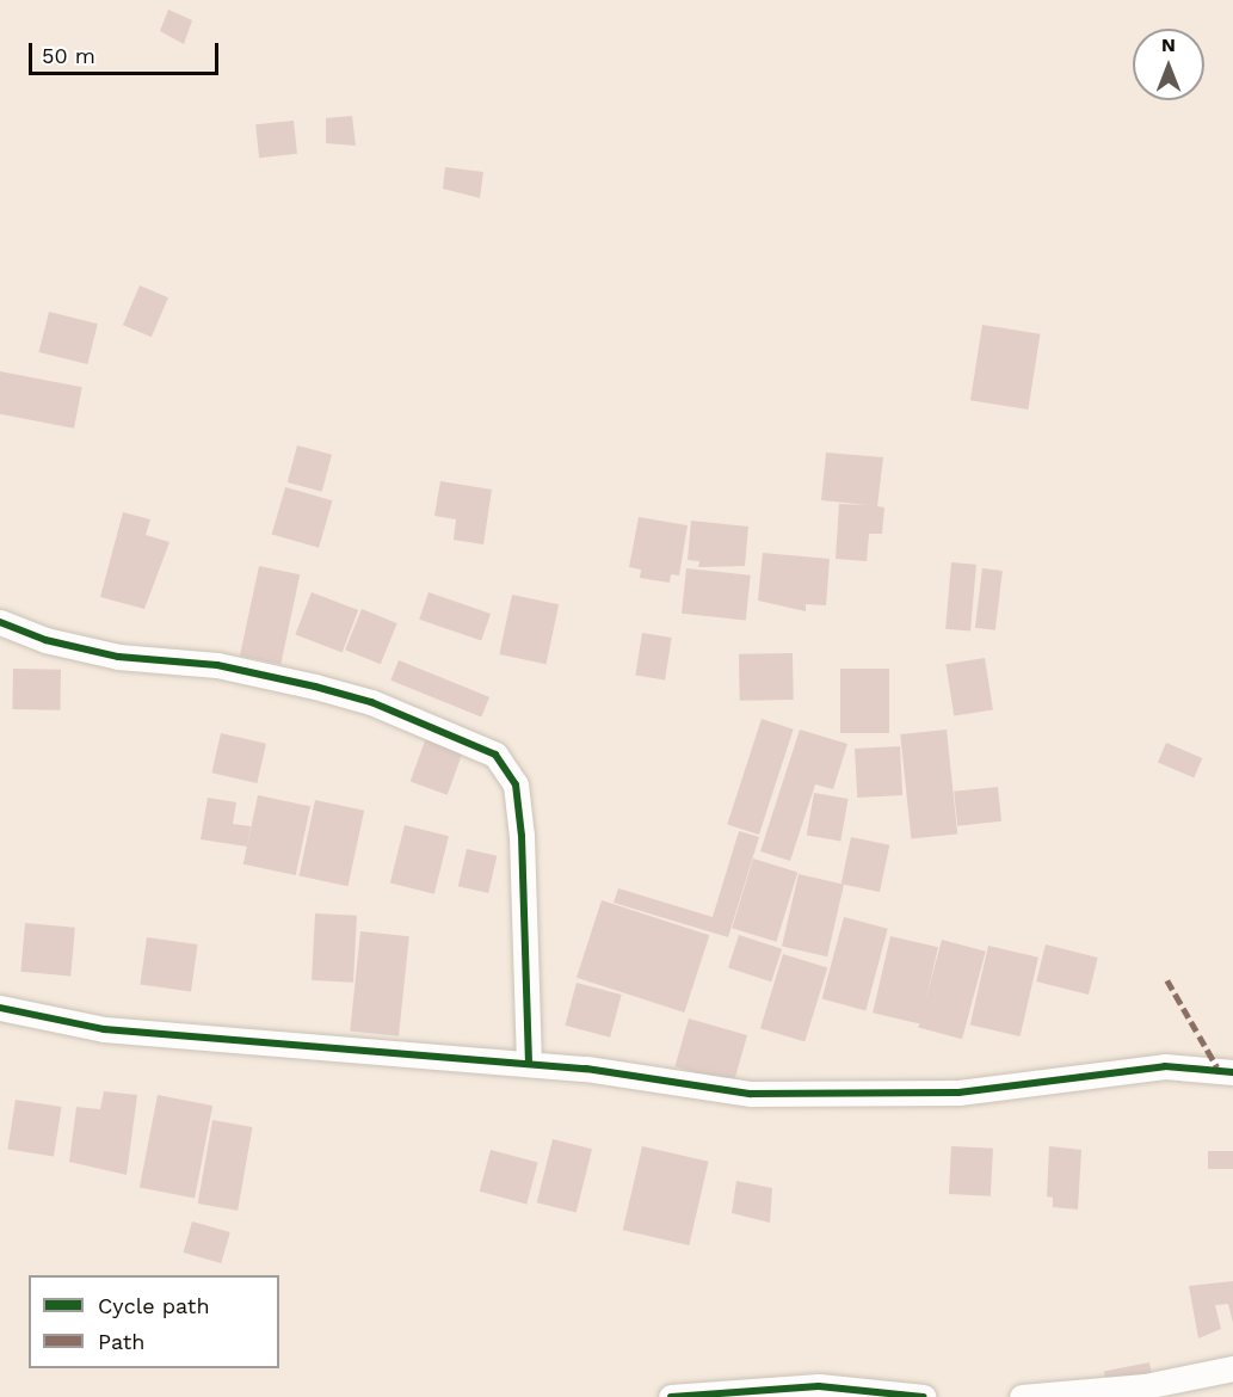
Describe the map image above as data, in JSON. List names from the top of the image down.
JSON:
{
  "legend": ["Cycle path", "Path"],
  "scale_bar": "50 m",
  "north": "top"
}
